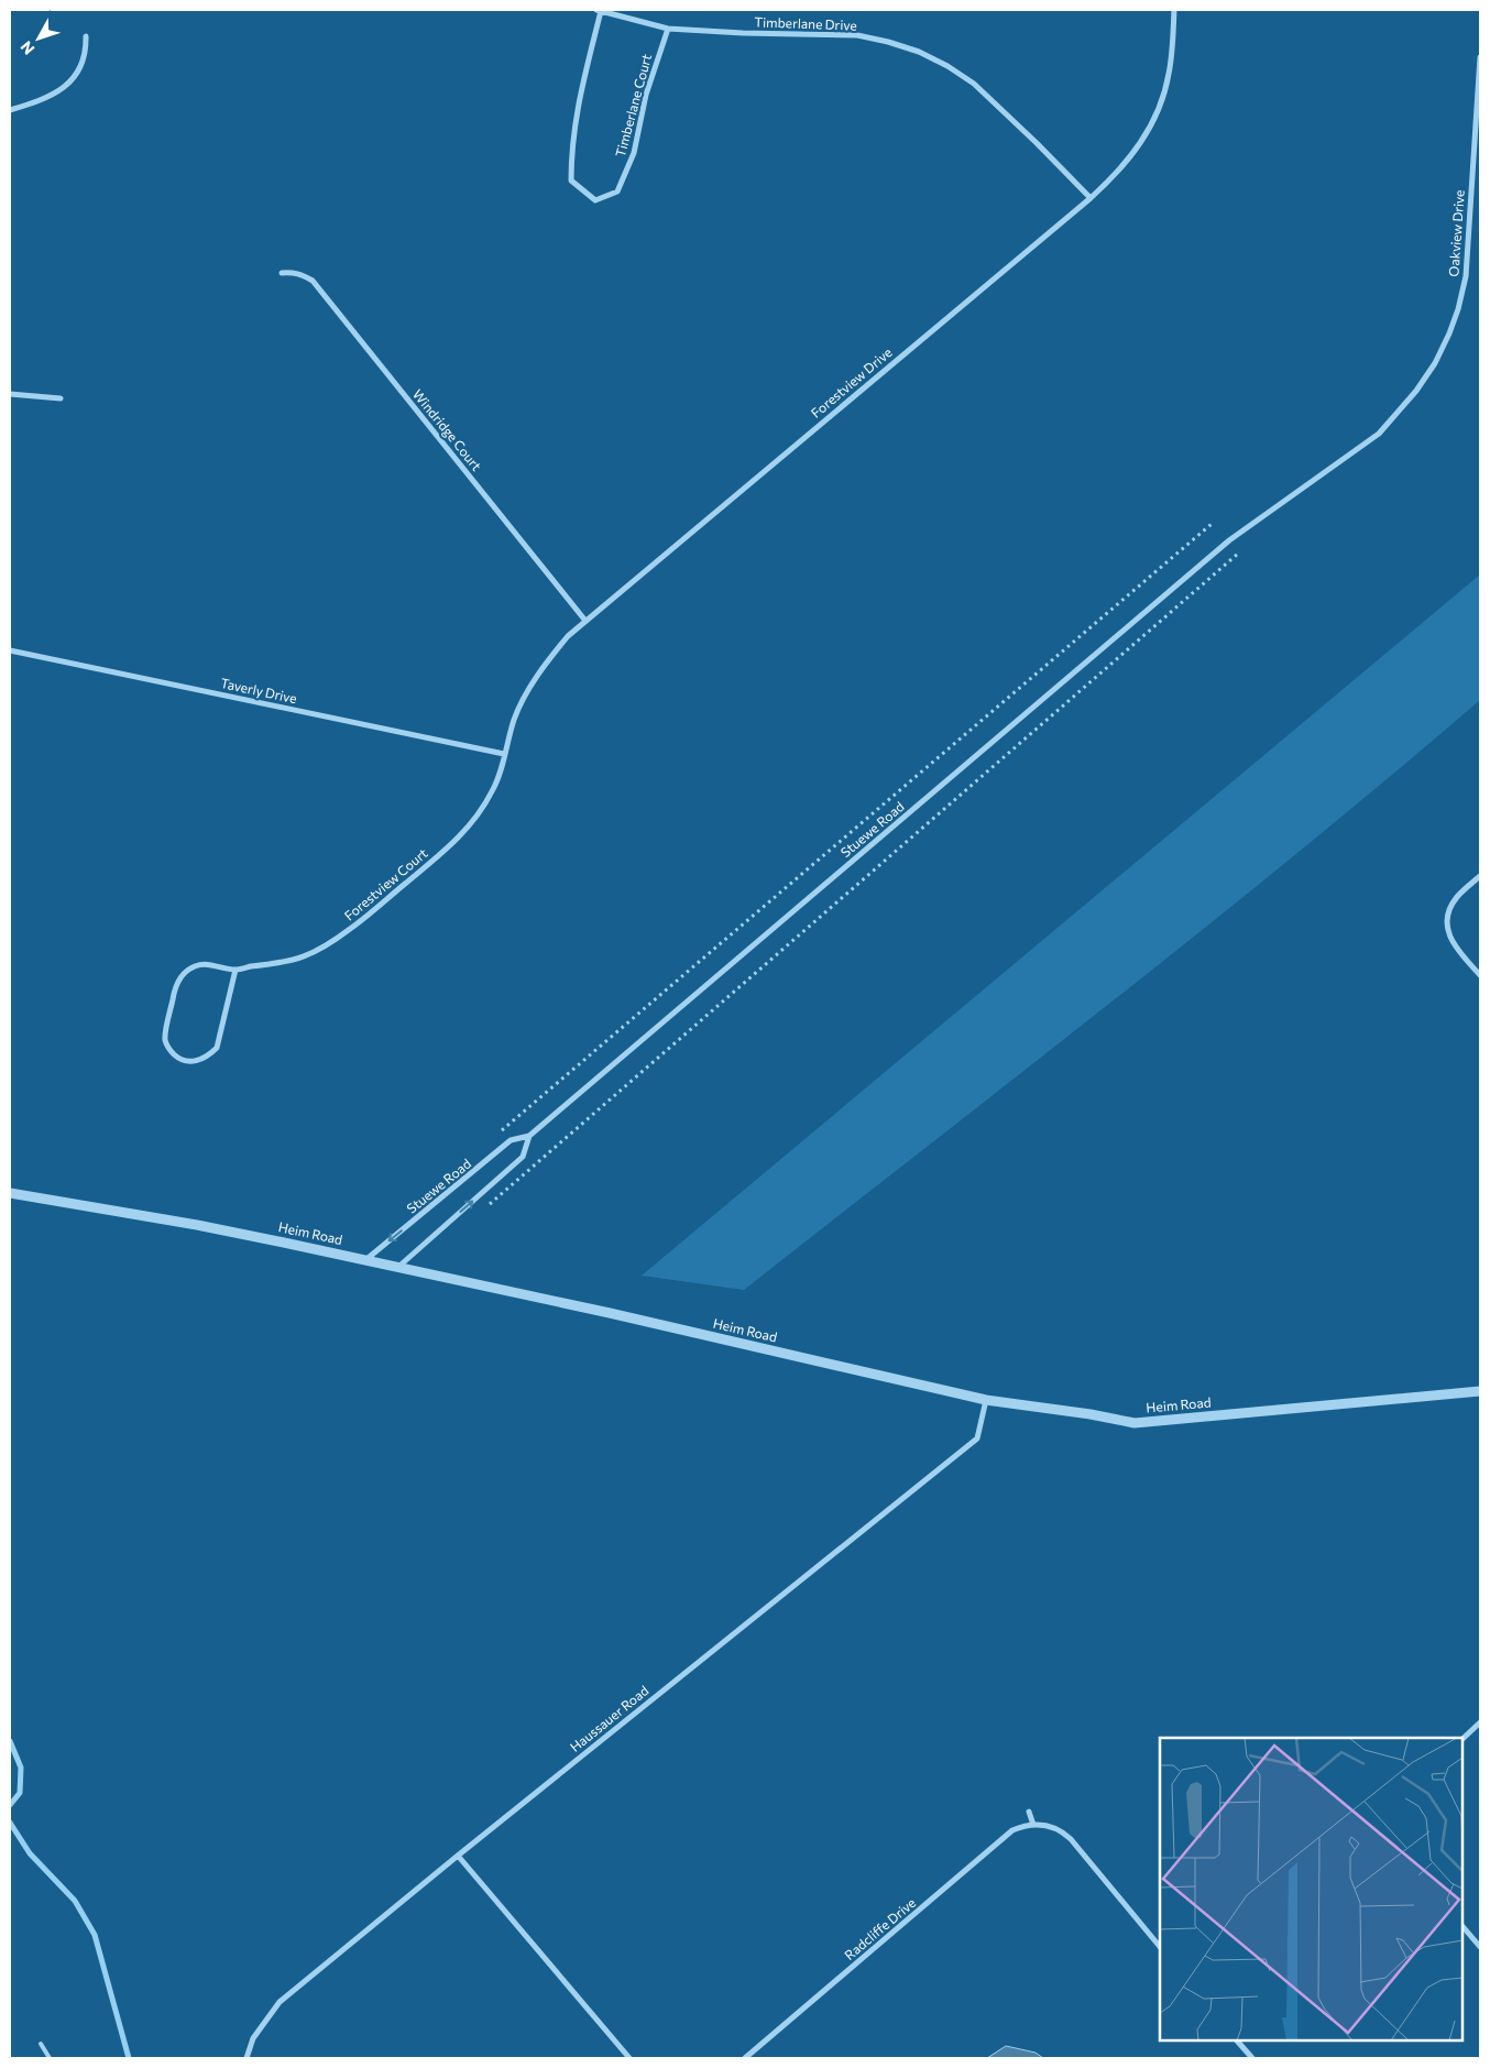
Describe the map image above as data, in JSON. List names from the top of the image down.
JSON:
{
  "streets": {
    "street": [
      "Timberlane Drive",
      "Timberlane Court",
      "Oakview Drive",
      "Forestview Drive",
      "Windridge Court",
      "Taverly Drive",
      "Stuewe Road",
      "Forestview Court",
      "Heim Road",
      "Haussauer Road",
      "Radcliffe Drive"
    ]
  },
  "crossings": [
    ["Timberlane Drive", "Timberlane Court"],
    ["Timberlane Drive", "Forestview Drive"],
    ["Oakview Drive", "Stuewe Road"],
    ["Forestview Drive", "Windridge Court"],
    ["Forestview Drive", "Taverly Drive"],
    ["Forestview Drive", "Forestview Court"],
    ["Taverly Drive", "Forestview Court"],
    ["Stuewe Road", "Heim Road"],
    ["Heim Road", "Haussauer Road"]
  ],
  "north": "bottom left"
}
